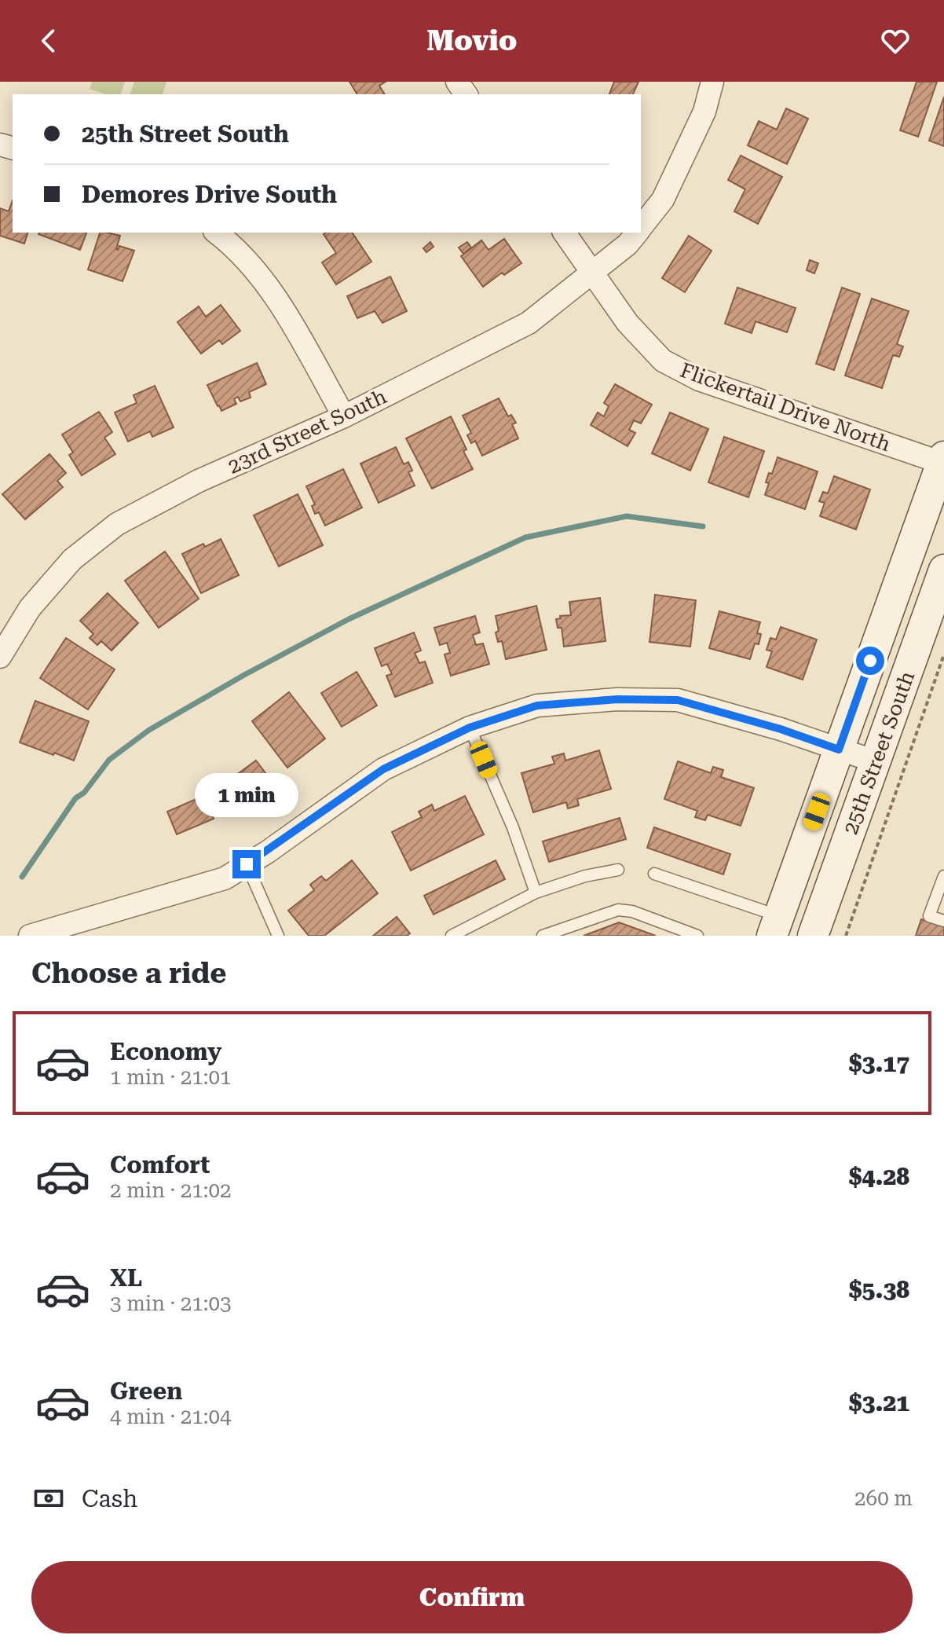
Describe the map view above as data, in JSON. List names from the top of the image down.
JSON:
{
  "streets": {
    "main road": ["25th Street South"],
    "street": ["Flickertail Drive North", "23rd Street South"]
  },
  "crossings": [
    ["Flickertail Drive North", "23rd Street South"],
    ["Flickertail Drive North", "25th Street South"]
  ],
  "page": {
    "header": "Movio",
    "banner": ["25th Street South", "Demores Drive South"],
    "bubble": "1 min",
    "heading": "Choose a ride",
    "list": [
      {
        "name": "Economy",
        "note": "1 min · 21:01",
        "value": "$3.17"
      },
      {
        "name": "Comfort",
        "note": "2 min · 21:02",
        "value": "$4.28"
      },
      {
        "name": "XL",
        "note": "3 min · 21:03",
        "value": "$5.38"
      },
      {
        "name": "Green",
        "note": "4 min · 21:04",
        "value": "$3.21"
      }
    ],
    "pay": ["Cash", "260 m"],
    "buttons": "Confirm"
  }
}
